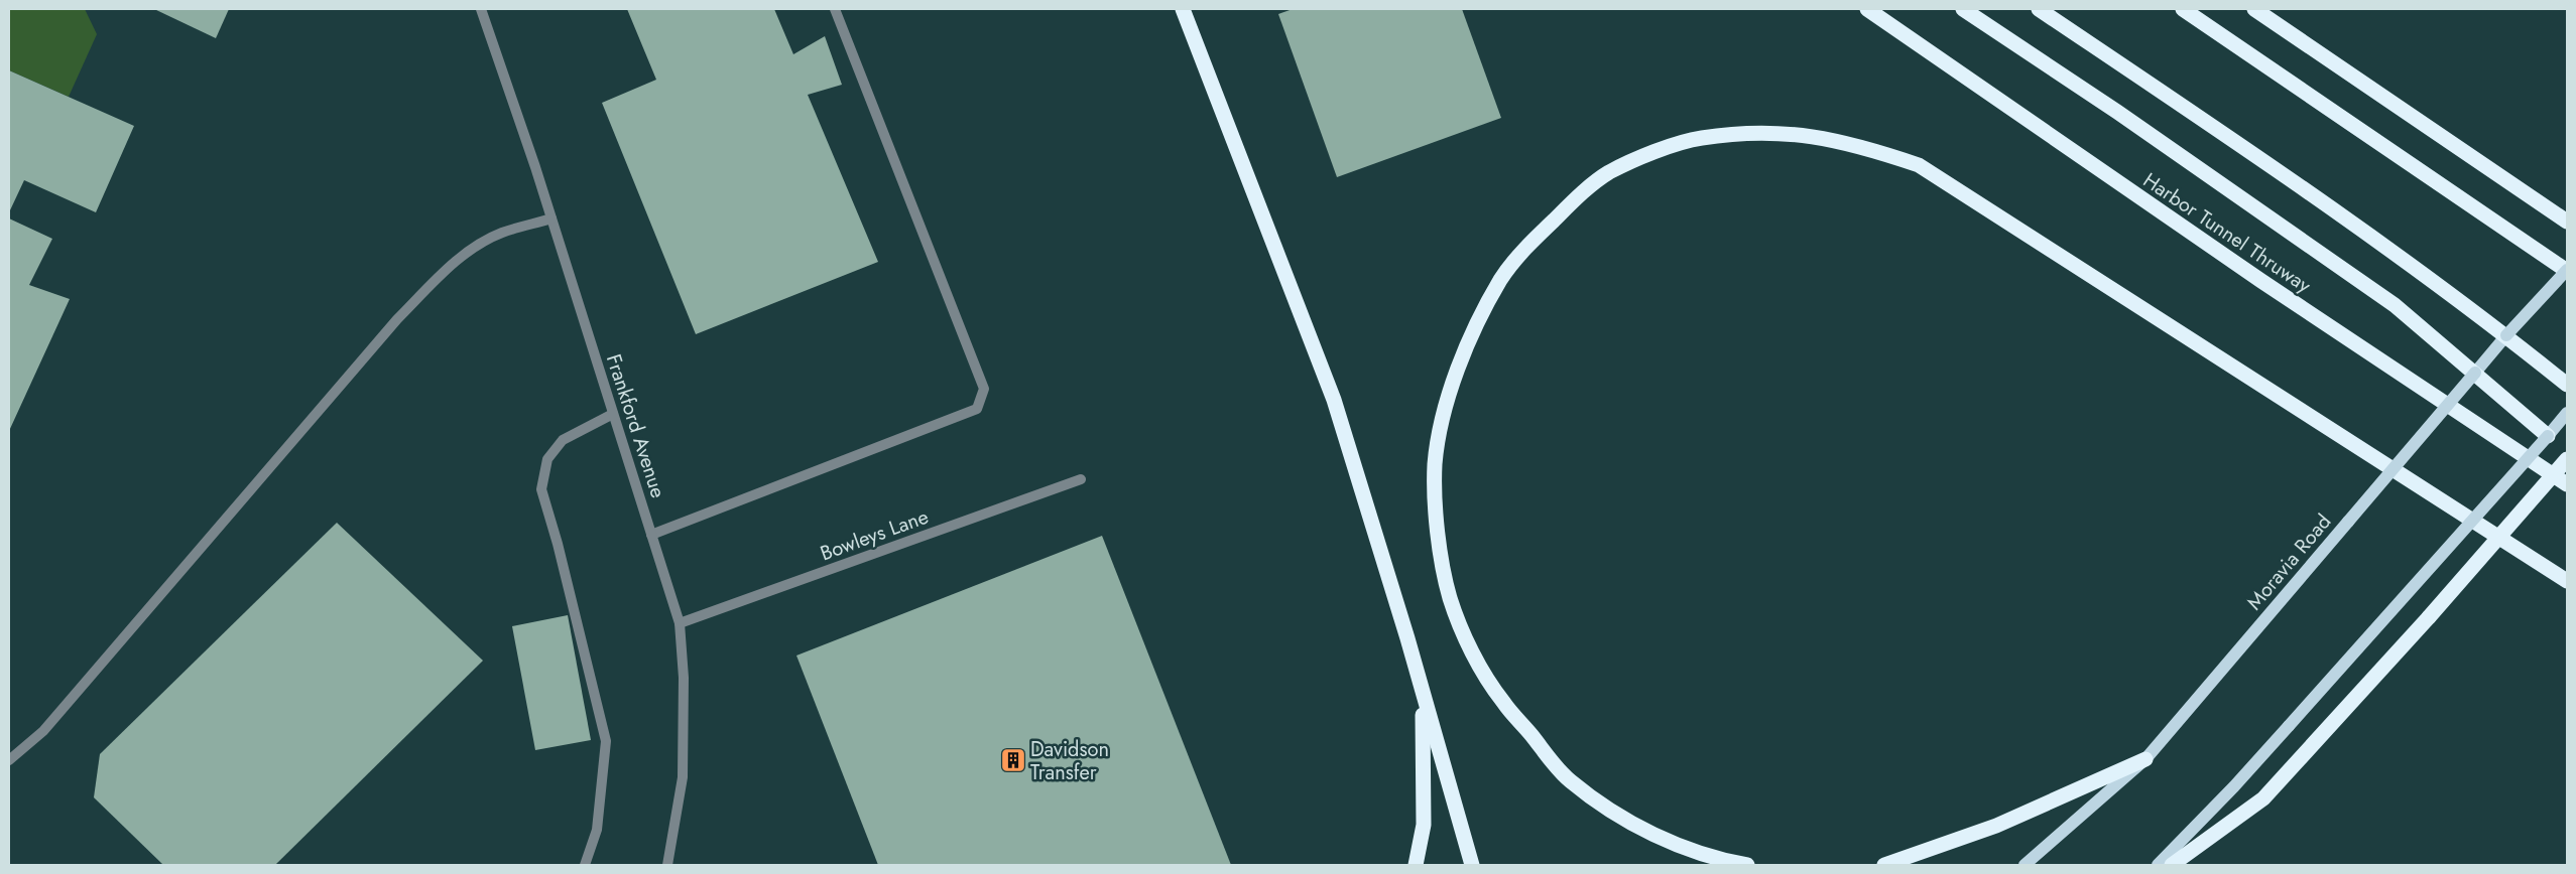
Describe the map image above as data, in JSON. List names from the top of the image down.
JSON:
{
  "streets": {
    "highway": ["Harbor Tunnel Thruway"],
    "main road": ["Moravia Road"],
    "street": ["Frankford Avenue", "Bowleys Lane"]
  },
  "crossings": [
    ["Frankford Avenue", "Bowleys Lane"]
  ],
  "places": {
    "building": ["Davidson Transfer"]
  }
}
